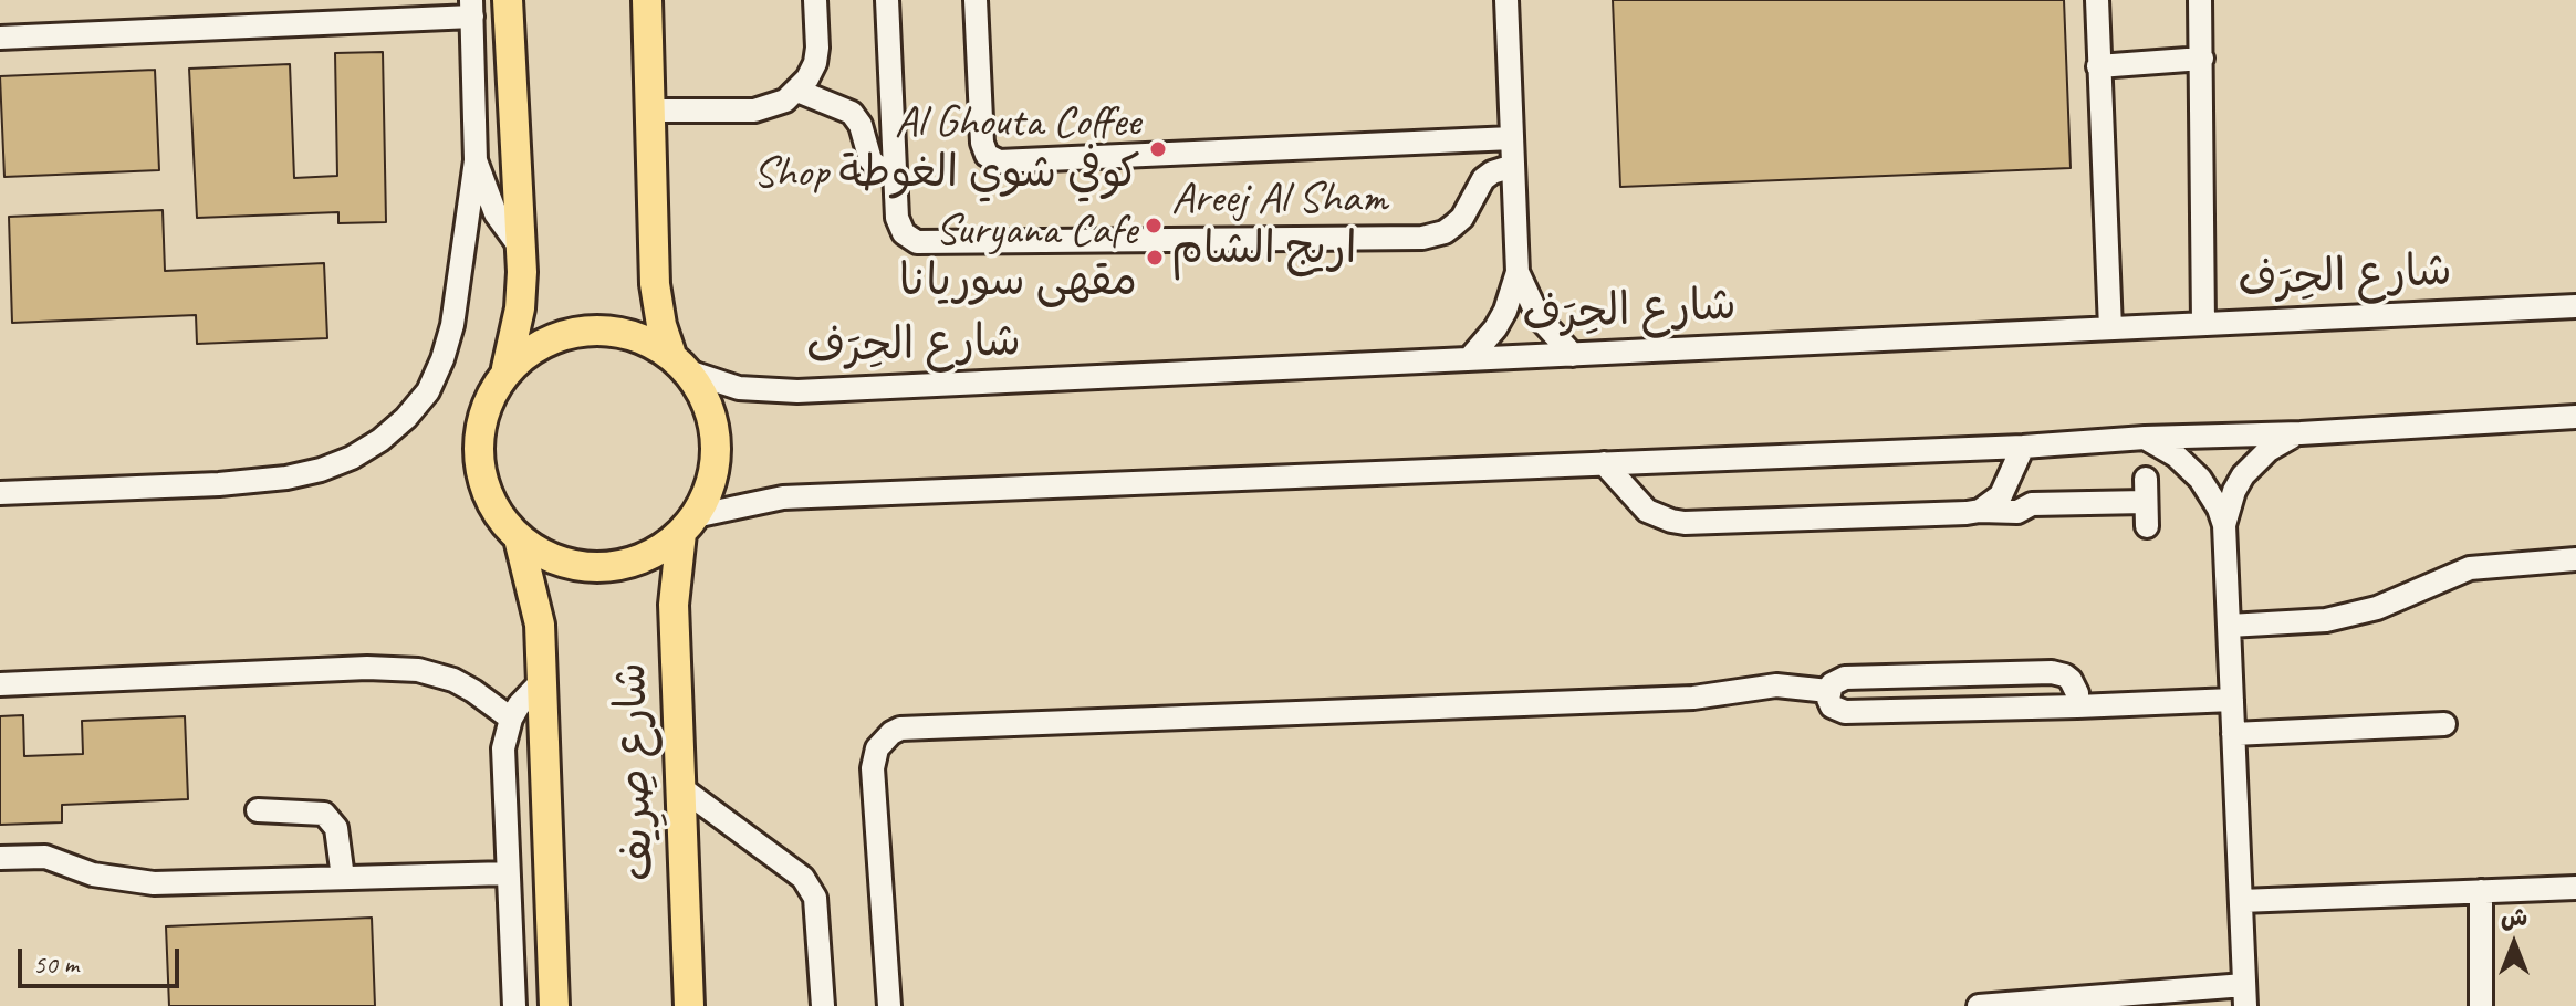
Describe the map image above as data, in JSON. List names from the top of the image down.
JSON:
{
  "streets": {
    "main road": ["شارع صِرِيف"],
    "street": ["شارع الحِرَف"]
  },
  "crossings": [
    ["شارع الحِرَف", "شارع صِرِيف"]
  ],
  "places": ["Al Ghouta Coffee Shop كوفي شوي الغوطة", "Areej Al Sham اريج الشام", "Suryana Cafe مقهى سوريانا"],
  "scale_bar": "50 m",
  "north": "top"
}
